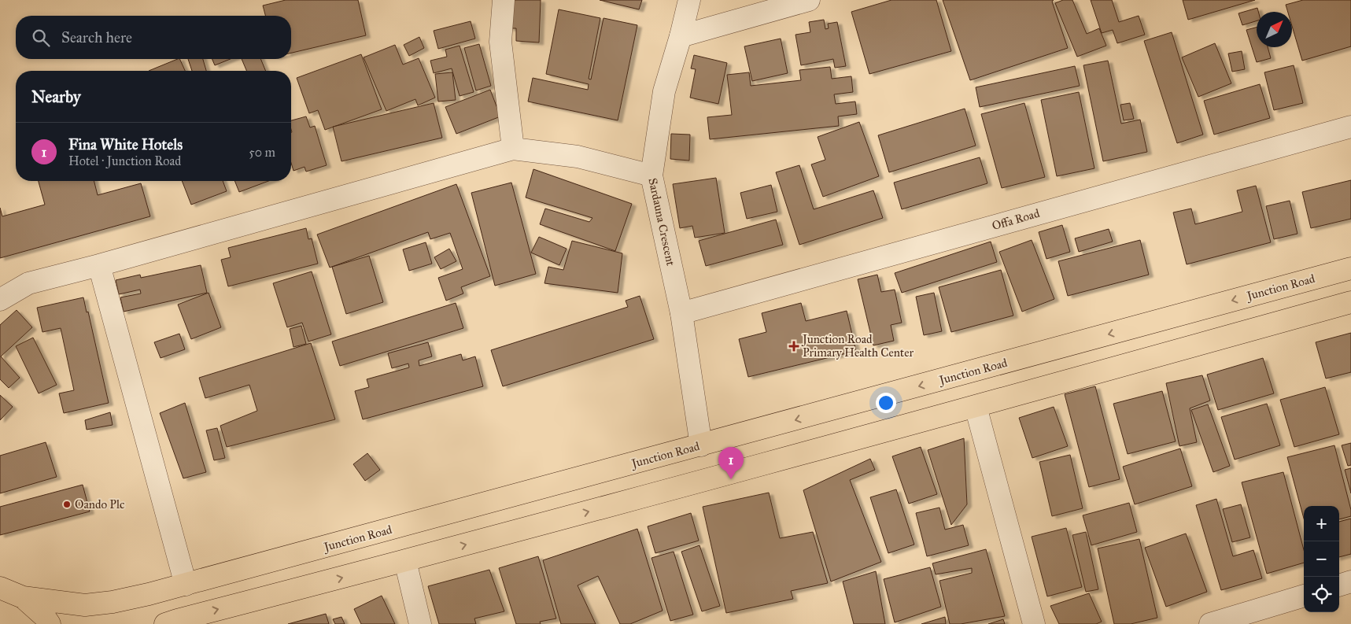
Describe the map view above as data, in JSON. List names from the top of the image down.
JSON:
{
  "streets": {
    "main road": ["Junction Road"],
    "street": ["Offa Road", "Sardauna Crescent"]
  },
  "crossings": [
    ["Offa Road", "Sardauna Crescent"],
    ["Sardauna Crescent", "Junction Road"]
  ],
  "places": {
    "health": ["Junction Road Primary Health Center"],
    "other": ["Oando Plc"]
  },
  "north": "top right",
  "page": {
    "search": "Search here",
    "heading": "Nearby",
    "list": [
      {
        "mark": "1",
        "name": "Fina White Hotels",
        "note": "Hotel · Junction Road",
        "value": "50 m"
      }
    ],
    "pins": "1",
    "map_buttons": ["+", "−"]
  }
}
